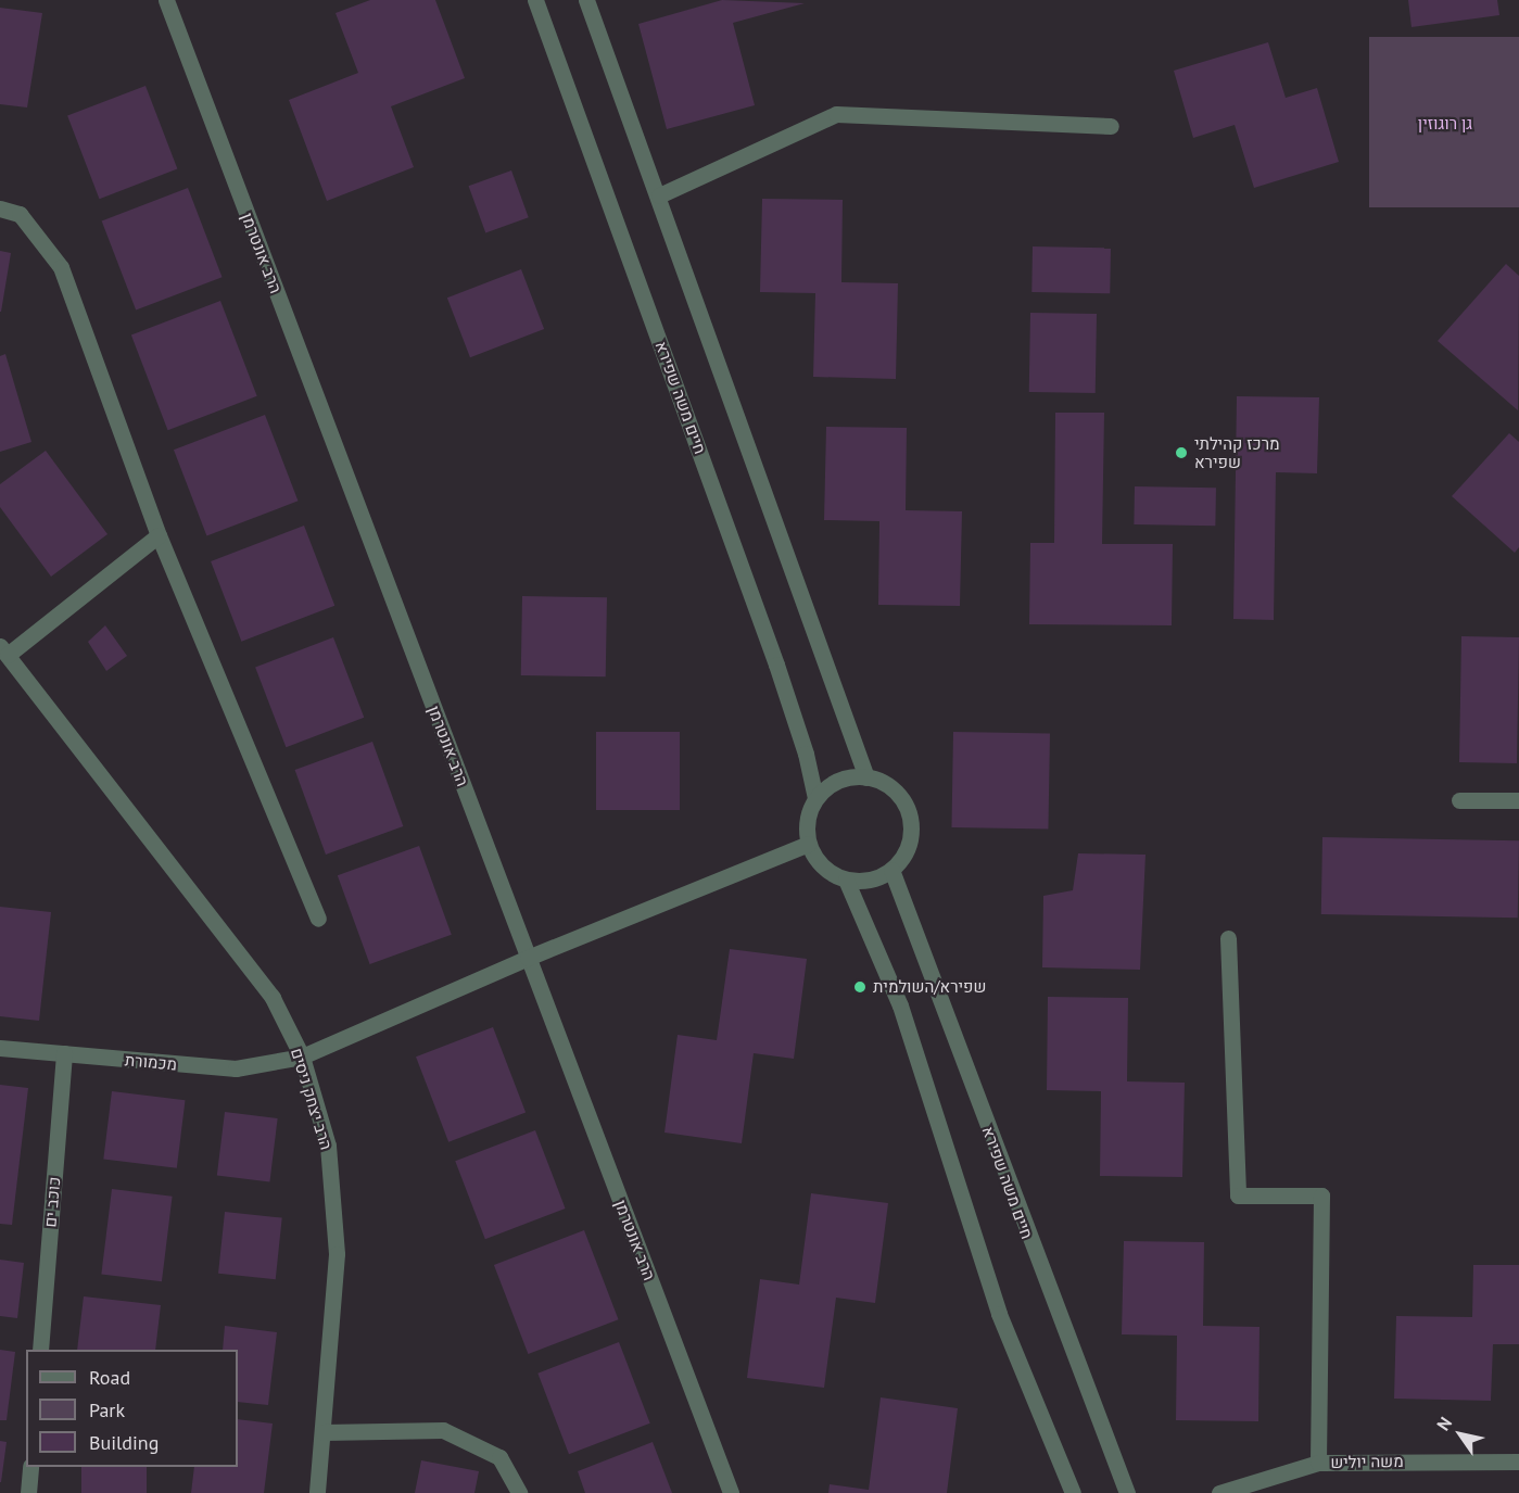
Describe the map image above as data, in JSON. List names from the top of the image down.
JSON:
{
  "streets": {
    "street": [
      "הרב אונטרמן",
      "חיים משה שפירא",
      "מכמורת",
      "הרב יצחק ניסים",
      "כוכב ים",
      "משה יוליש"
    ]
  },
  "crossings": [
    ["הרב אונטרמן", "מכמורת"],
    ["חיים משה שפירא", "מכמורת"],
    ["מכמורת", "הרב יצחק ניסים"],
    ["מכמורת", "כוכב ים"]
  ],
  "parks": ["גן רוגוזין"],
  "places": ["מרכז קהילתי שפירא", "שפירא/השולמית"],
  "legend": ["Road", "Park", "Building"],
  "north": "top left"
}
